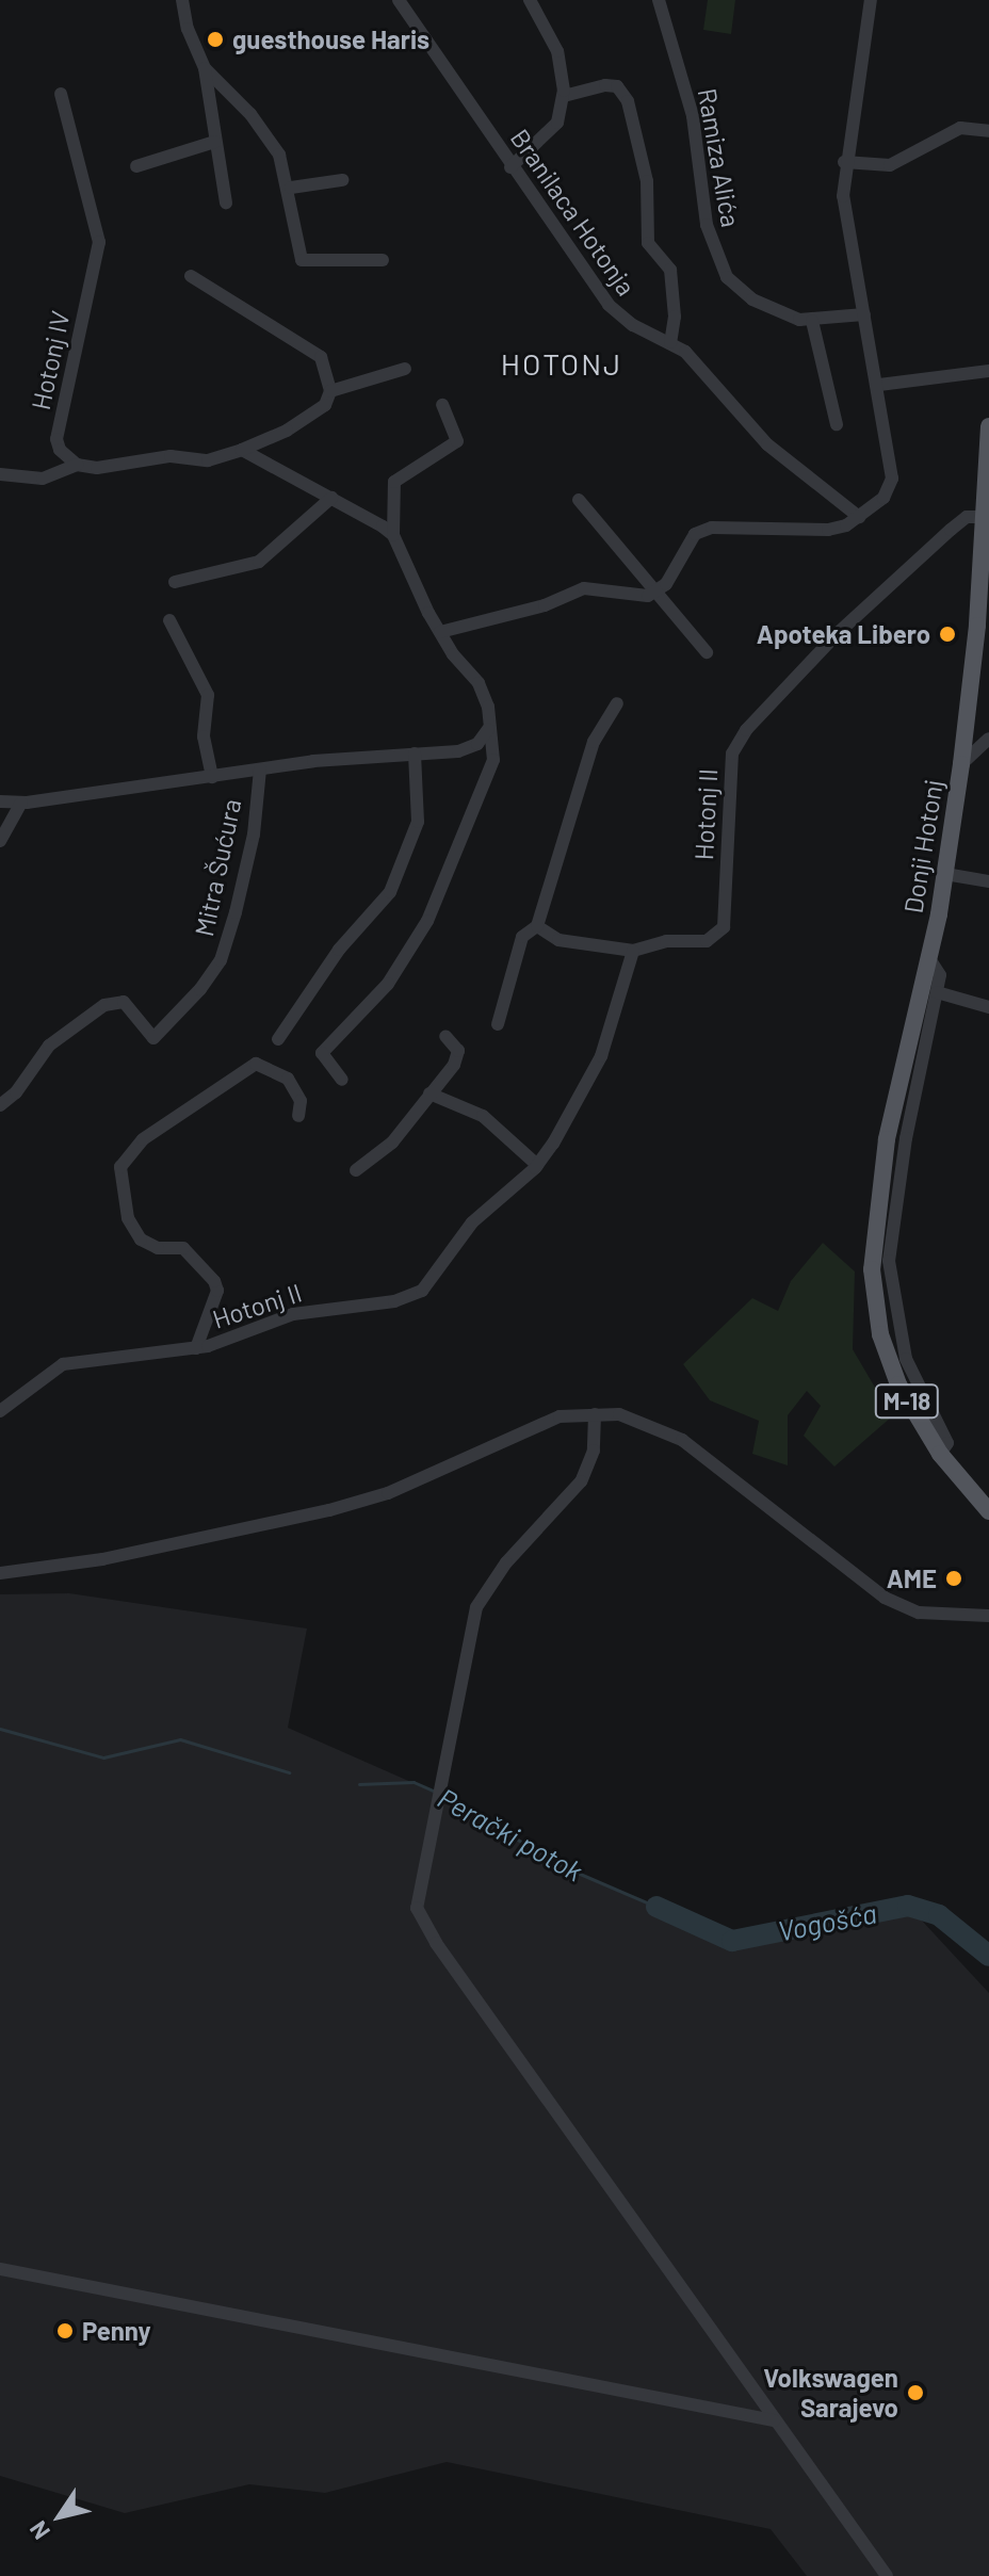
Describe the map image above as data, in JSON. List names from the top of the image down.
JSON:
{
  "streets": {
    "main road": ["Donji Hotonj", "M-18"],
    "street": [
      "Ramiza Alića",
      "Branilaca Hotonja",
      "Hotonj IV",
      "Hotonj II",
      "Mitra Šućura"
    ]
  },
  "crossings": [
    ["Hotonj II", "Donji Hotonj"],
    ["Donji Hotonj", "M-18"]
  ],
  "districts": ["HOTONJ"],
  "water": ["Perački potok", "Vogošća"],
  "places": [
    "guesthouse Haris",
    "Apoteka Libero",
    "AME",
    "Penny",
    "Volkswagen Sarajevo"
  ],
  "north": "bottom left"
}
